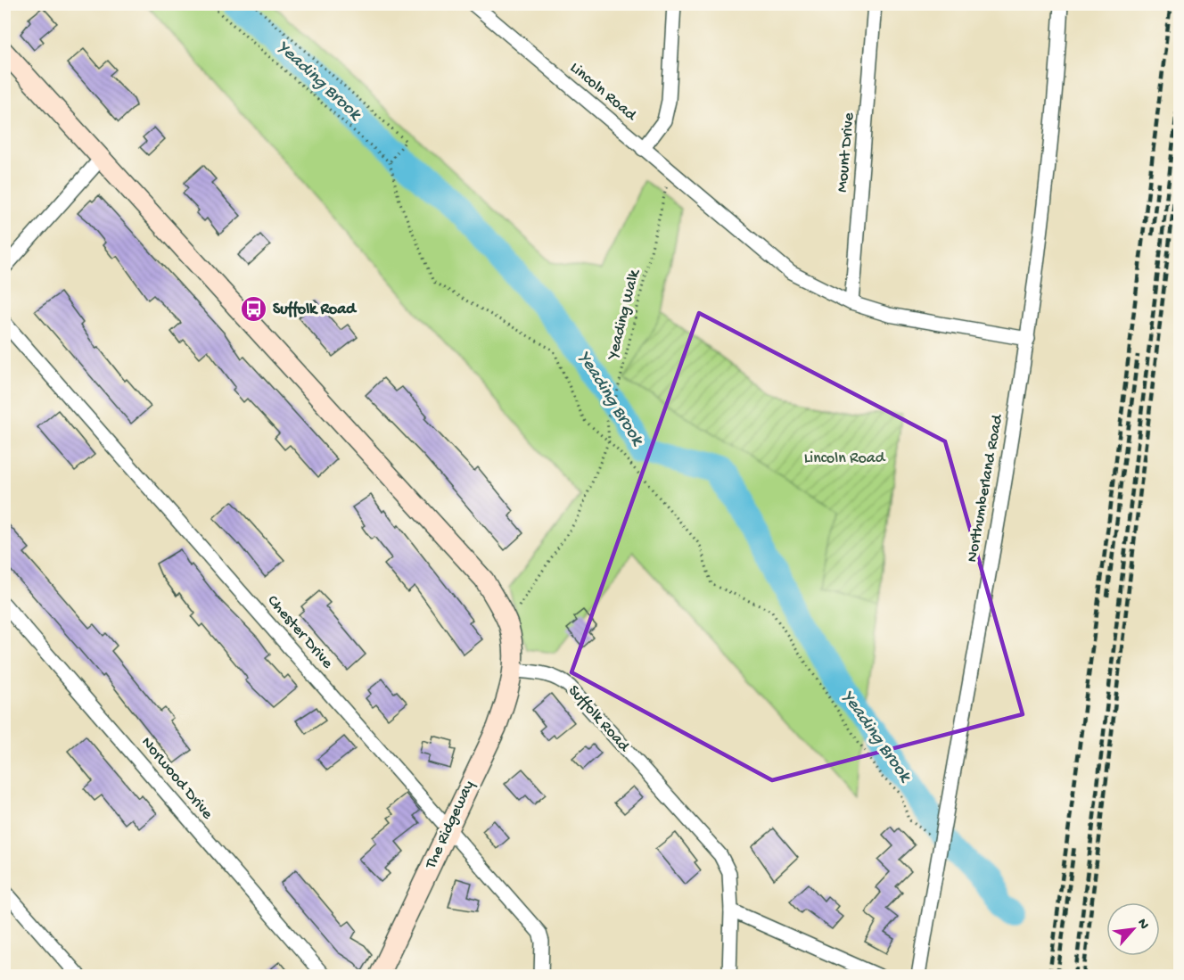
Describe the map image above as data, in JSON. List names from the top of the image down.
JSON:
{
  "streets": {
    "street": [
      "Lincoln Road",
      "Mount Drive",
      "Northumberland Road",
      "Chester Drive",
      "Suffolk Road",
      "Norwood Drive",
      "The Ridgeway"
    ],
    "path": ["Yeading Walk"]
  },
  "crossings": [
    ["Lincoln Road", "Mount Drive"],
    ["Lincoln Road", "Yeading Walk"],
    ["Lincoln Road", "Northumberland Road"],
    ["Chester Drive", "The Ridgeway"],
    ["Suffolk Road", "The Ridgeway"]
  ],
  "water": ["Yeading Brook"],
  "parks": ["Lincoln Road"],
  "places": {
    "bus stop": ["Suffolk Road"]
  },
  "north": "top right"
}
